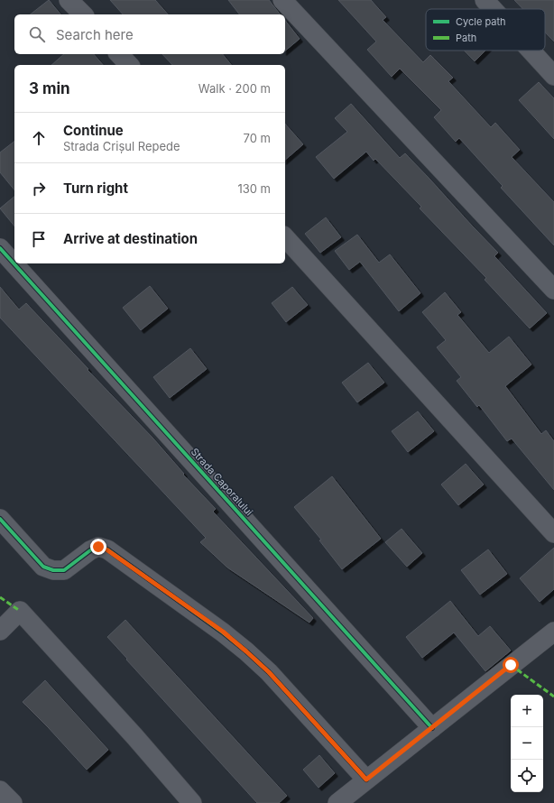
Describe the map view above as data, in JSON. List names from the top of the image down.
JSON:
{
  "streets": {
    "street": ["Strada Caporalului"]
  },
  "legend": ["Cycle path", "Path"],
  "page": {
    "search": "Search here",
    "heading": ["3 min", "Walk · 200 m"],
    "list": [
      ["Continue", "Strada Crișul Repede", "70 m"],
      ["Turn right", "130 m"],
      "Arrive at destination"
    ],
    "map_buttons": ["+", "−"]
  }
}
